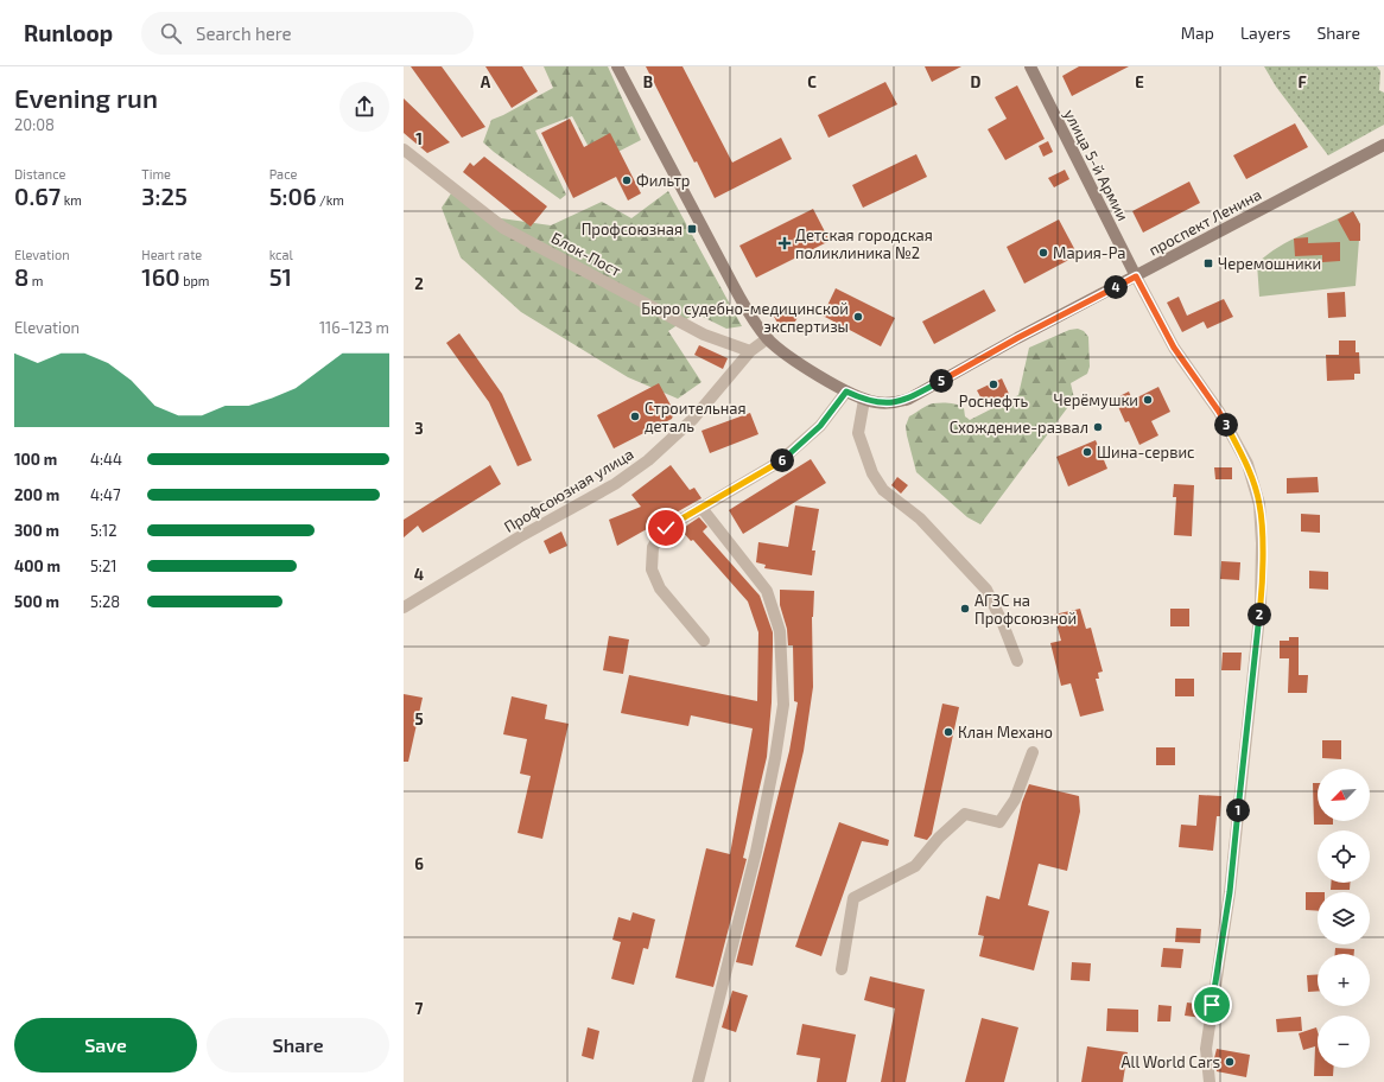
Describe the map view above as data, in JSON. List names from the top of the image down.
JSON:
{
  "streets": {
    "main road": ["улица 5-й Армии", "проспект Ленина"],
    "street": ["Блок-Пост", "Профсоюзная улица"]
  },
  "crossings": [
    ["улица 5-й Армии", "проспект Ленина"],
    ["Блок-Пост", "Профсоюзная улица"]
  ],
  "places": {
    "other": [
      "Фильтр",
      "Мария-Ра",
      "Бюро судебно-медицинской экспертизы",
      "Роснефть",
      "Черёмушки",
      "Строительная деталь",
      "Схождение-развал",
      "Шина-сервис",
      "АГЗС на Профсоюзной",
      "Клан Механо",
      "All World Cars"
    ],
    "transit": ["Профсоюзная", "Черемошники"],
    "health": ["Детская городская поликлиника №2"]
  },
  "north": "bottom left",
  "page": {
    "header": "Runloop",
    "search": "Search here",
    "nav": ["Map", "Layers", "Share"],
    "heading": ["Evening run", "20:08"],
    "stats": [
      ["Distance", "0.67 km"],
      ["Time", "3:25"],
      ["Pace", "5:06 /km"],
      ["Elevation", "8 m"],
      ["Heart rate", "160 bpm"],
      ["kcal", "51"]
    ],
    "pins": [
      "4",
      "5",
      "3",
      "6",
      "2",
      "1"
    ],
    "chart": ["Elevation", "116–123 m"],
    "list": [
      {
        "name": "100 m",
        "note": "4:44"
      },
      {
        "name": "200 m",
        "note": "4:47"
      },
      {
        "name": "300 m",
        "note": "5:12"
      },
      {
        "name": "400 m",
        "note": "5:21"
      },
      {
        "name": "500 m",
        "note": "5:28"
      }
    ],
    "map_buttons": ["+", "−"],
    "buttons": ["Save", "Share"]
  },
  "grid": {
    "columns": [
      "A",
      "B",
      "C",
      "D",
      "E",
      "F"
    ],
    "rows": [
      "1",
      "2",
      "3",
      "4",
      "5",
      "6",
      "7"
    ]
  }
}
